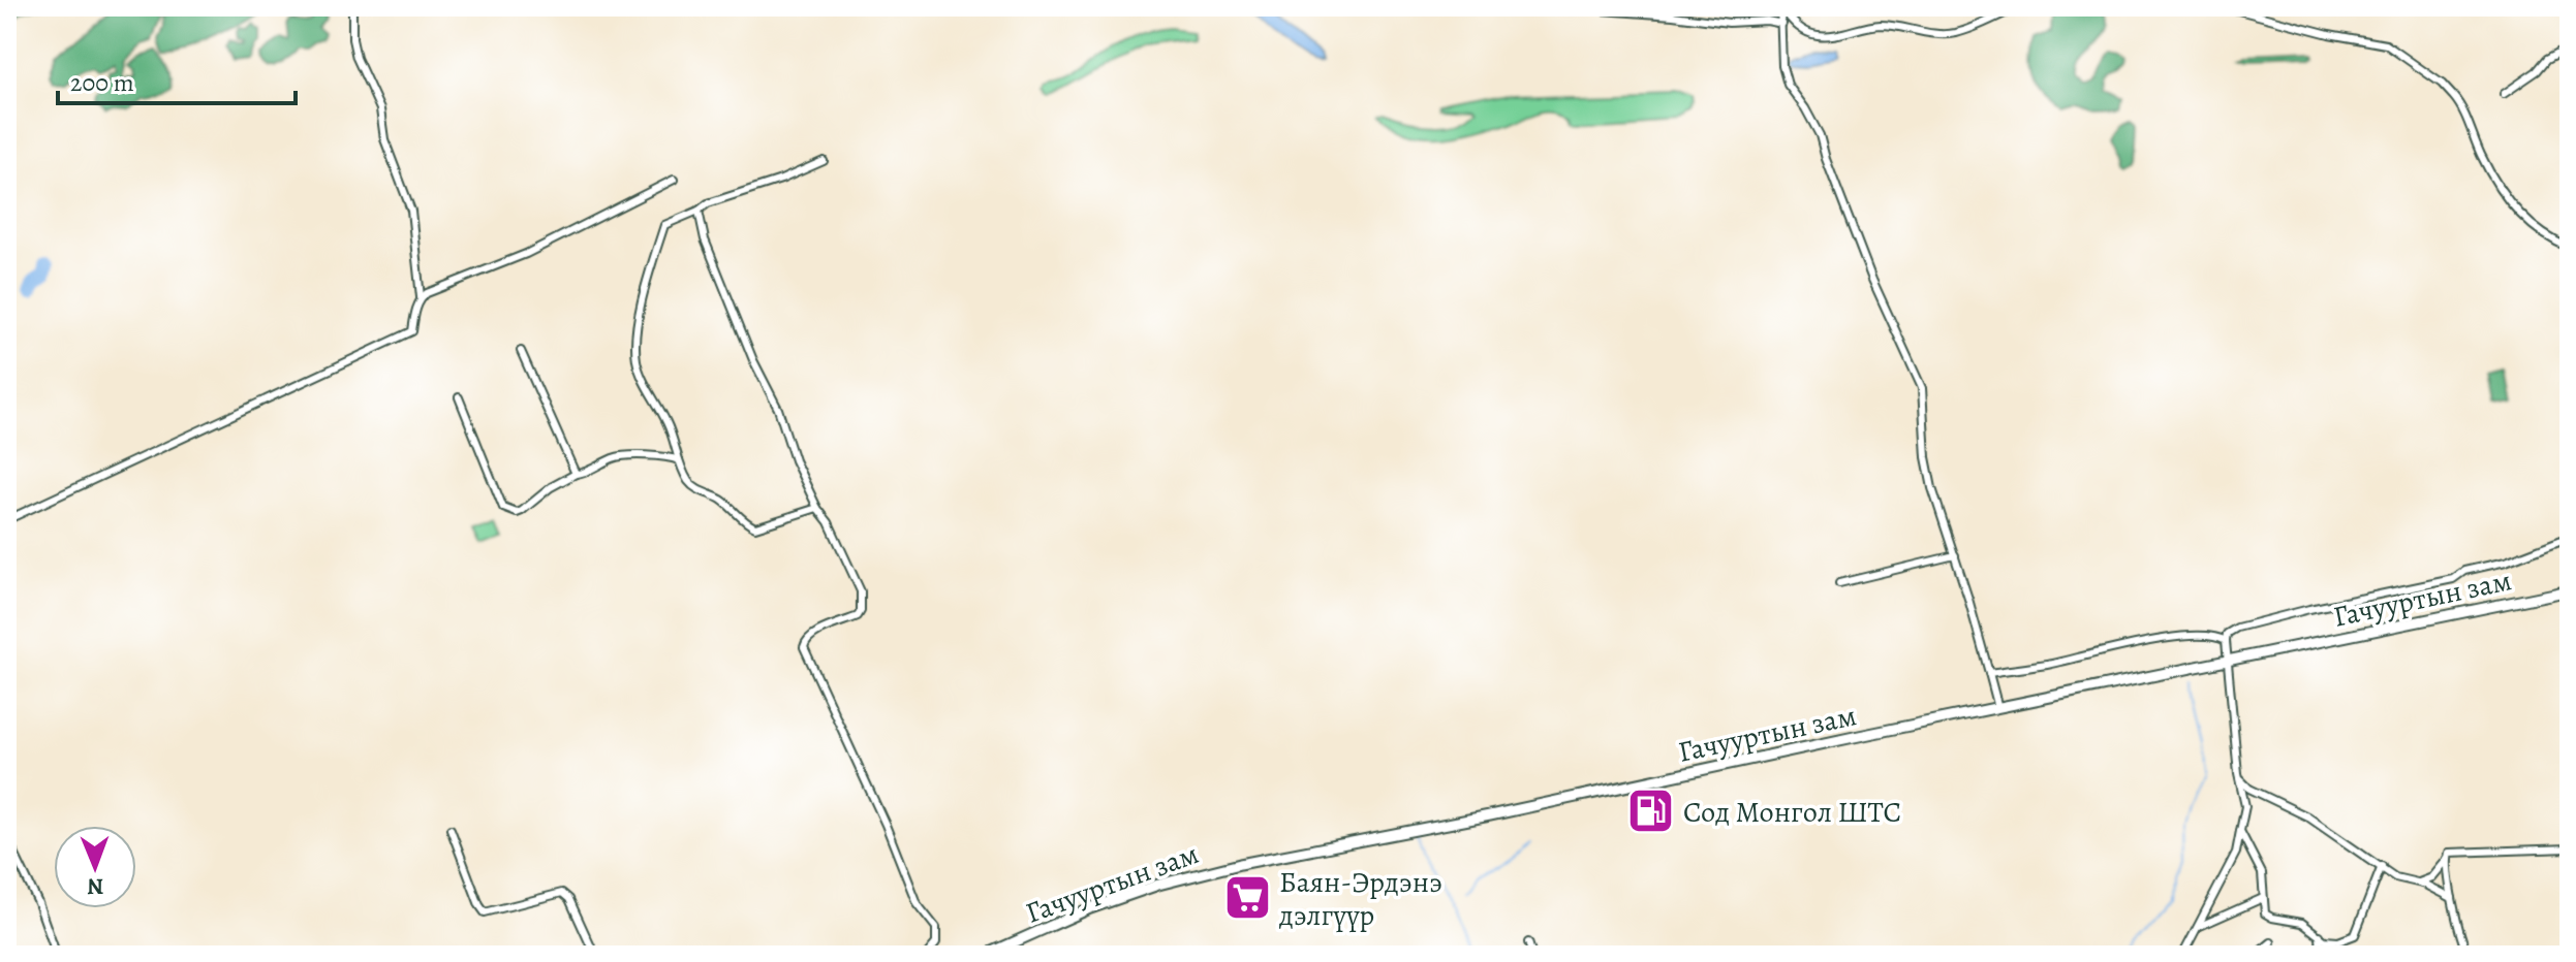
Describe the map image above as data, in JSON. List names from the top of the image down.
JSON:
{
  "streets": {
    "main road": ["Гачууртын зам"]
  },
  "places": {
    "fuel station": ["Сод Монгол ШТС"],
    "supermarket": ["Баян-Эрдэнэ дэлгүүр"]
  },
  "scale_bar": "200 m",
  "north": "bottom"
}
